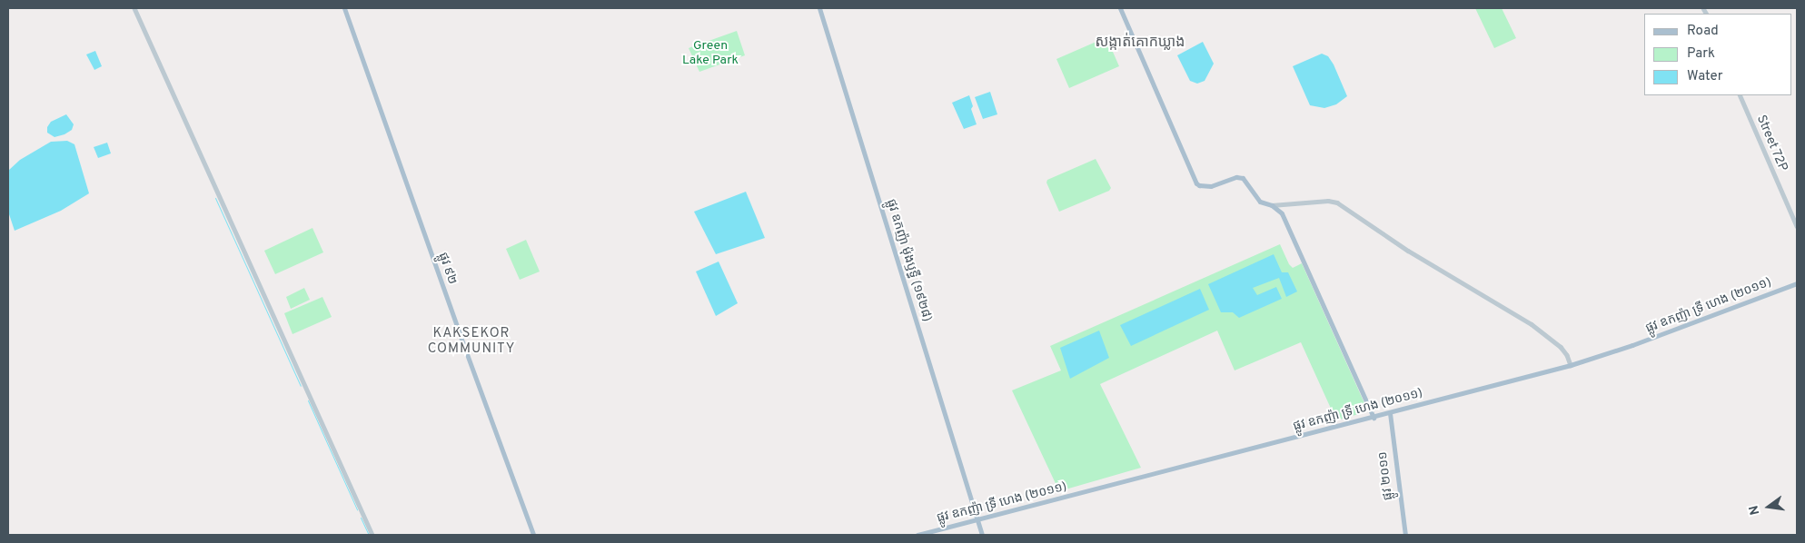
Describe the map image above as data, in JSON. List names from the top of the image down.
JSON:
{
  "streets": {
    "main road": [
      "ផ្លូវ ឧកញ៉ា ម៉ុងឫទ្ធី (១៩២៨)",
      "ផ្លូវ ៩២",
      "ផ្លូវ ឧកញ៉ា ទ្រី ហេង (២០១១)",
      "ផ្លូវ ២០១១"
    ],
    "street": ["Street 72P"]
  },
  "crossings": [
    ["ផ្លូវ ឧកញ៉ា ម៉ុងឫទ្ធី (១៩២៨)", "ផ្លូវ ឧកញ៉ា ទ្រី ហេង (២០១១)"],
    ["ផ្លូវ ឧកញ៉ា ទ្រី ហេង (២០១១)", "ផ្លូវ ២០១១"]
  ],
  "districts": ["សង្កាត់គោកឃ្លាង", "KAKSEKOR COMMUNITY"],
  "parks": ["Green Lake Park"],
  "legend": ["Road", "Park", "Water"],
  "north": "left"
}
